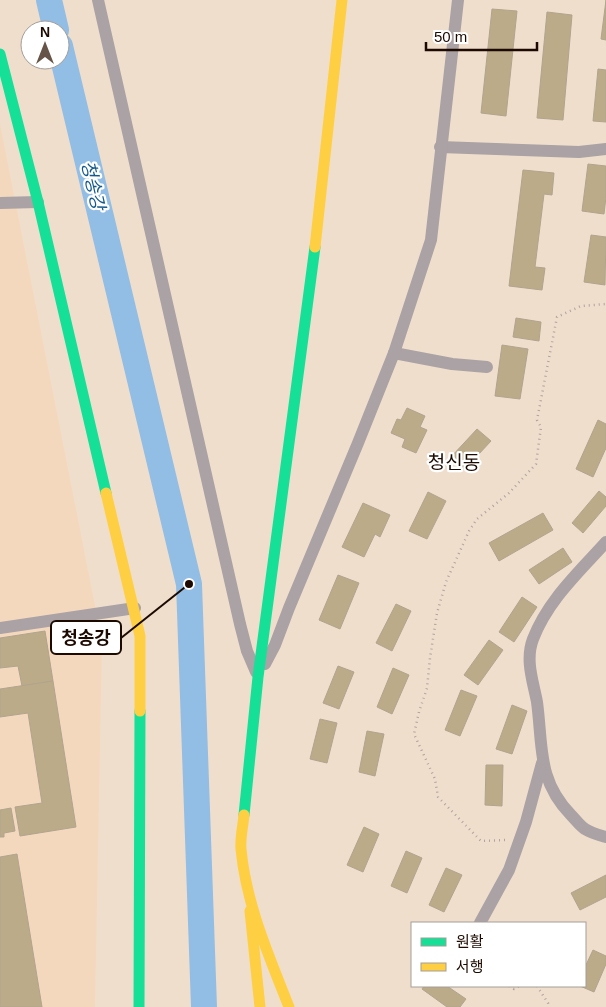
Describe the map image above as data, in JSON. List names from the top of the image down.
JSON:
{
  "districts": ["청신동"],
  "water": ["청송강"],
  "places": ["청송강"],
  "legend": ["원활", "서행"],
  "scale_bar": "50 m",
  "north": "top"
}
